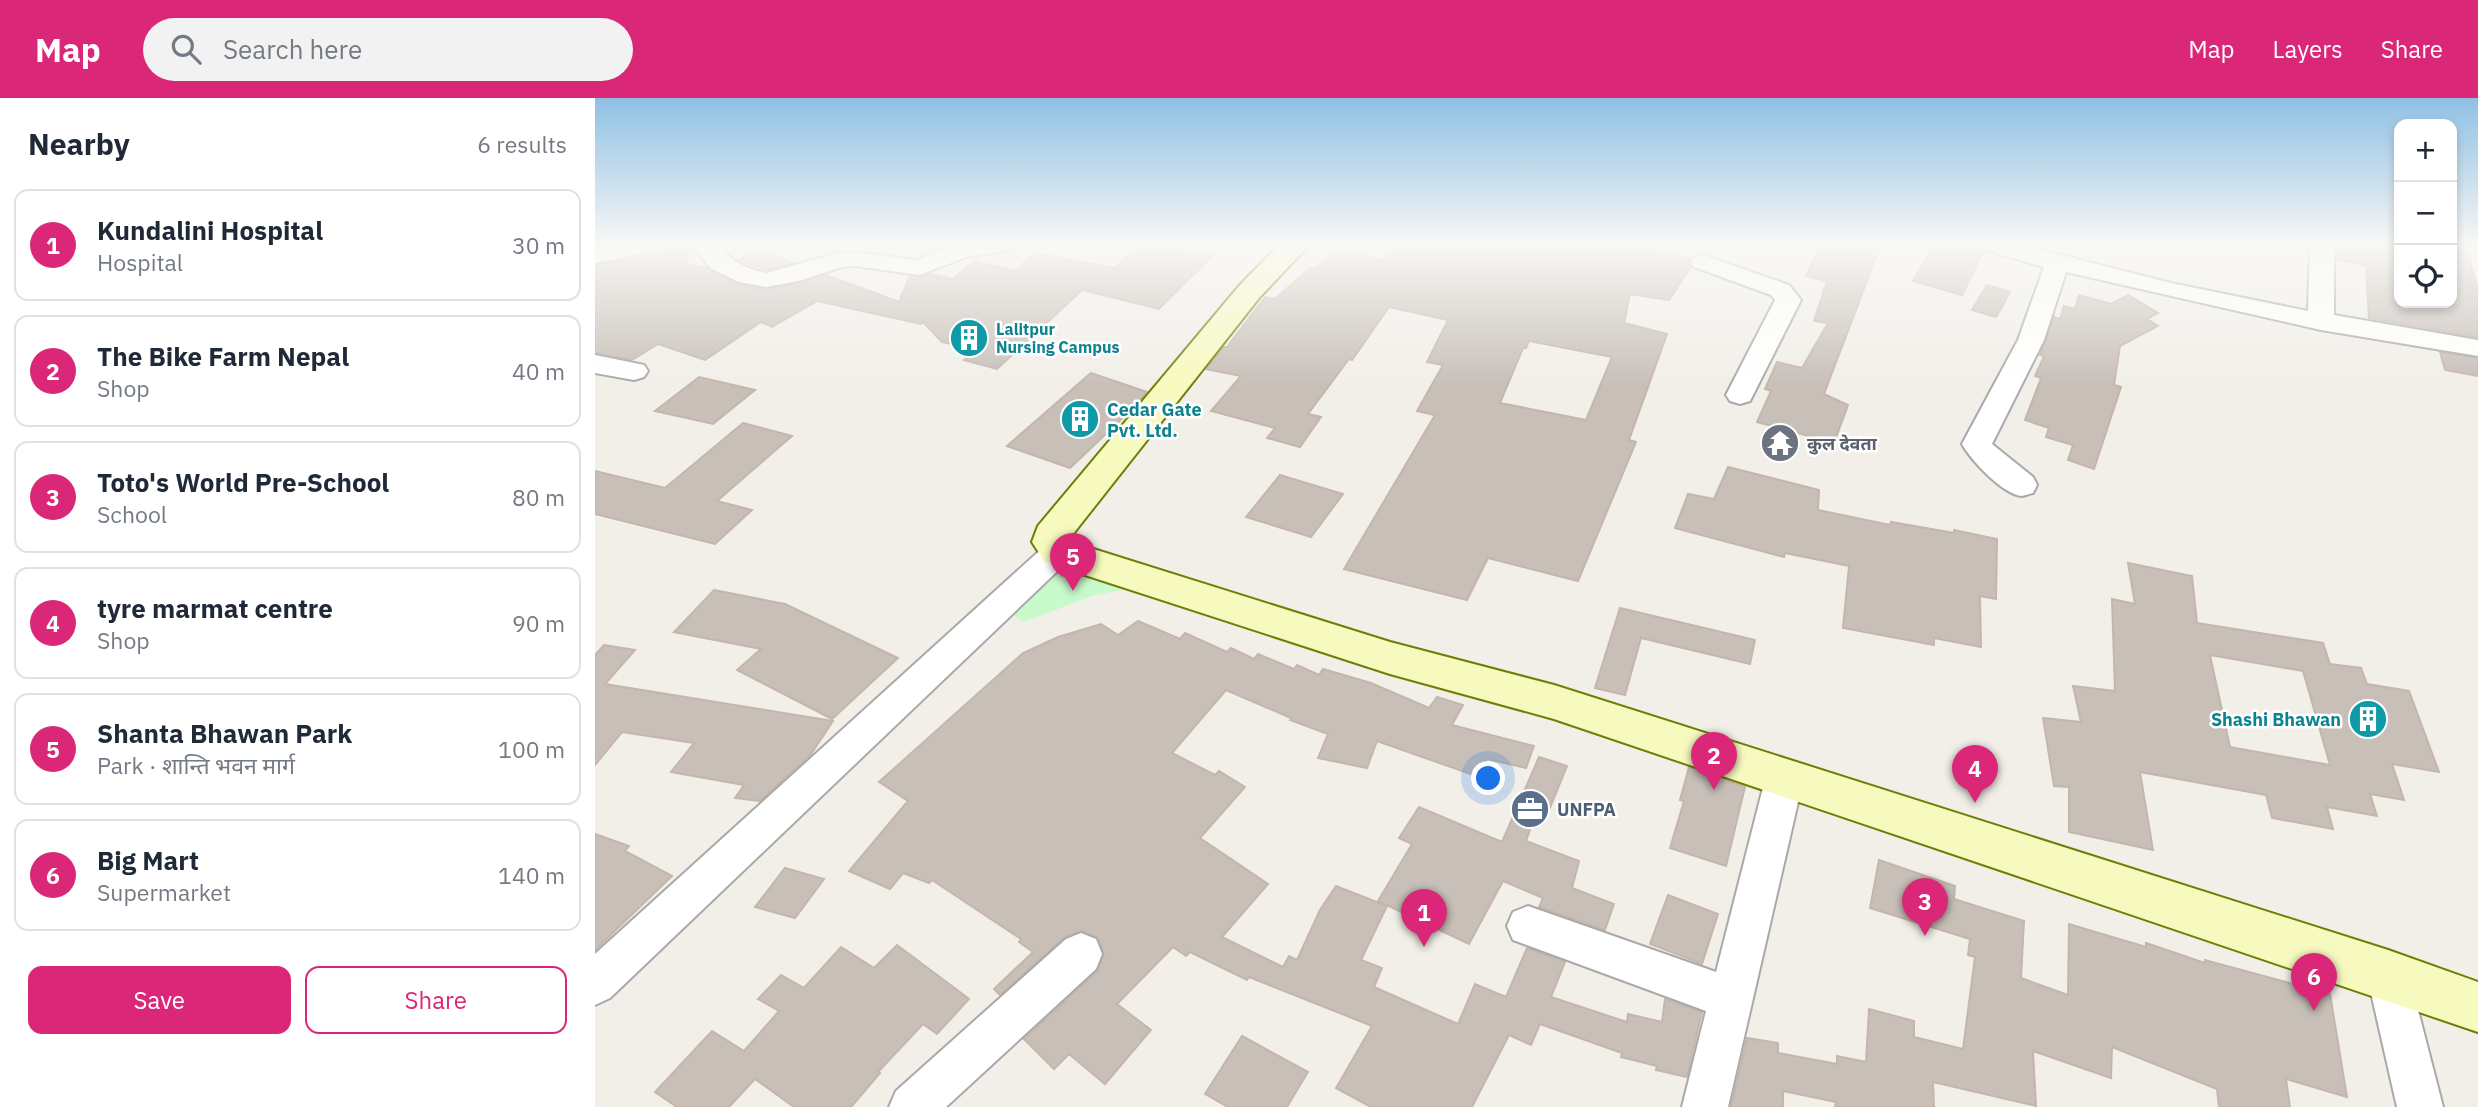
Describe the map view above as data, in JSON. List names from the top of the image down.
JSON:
{
  "places": {
    "building": ["Lalitpur Nursing Campus", "Cedar Gate Pvt. Ltd.", "Shashi Bhawan"],
    "temple": ["कुल देवता"],
    "office": ["UNFPA"]
  },
  "page": {
    "header": "Map",
    "search": "Search here",
    "nav": ["Map", "Layers", "Share"],
    "heading": ["Nearby", "6 results"],
    "map_buttons": ["+", "−"],
    "list": [
      {
        "mark": "1",
        "name": "Kundalini Hospital",
        "note": "Hospital",
        "value": "30 m"
      },
      {
        "mark": "2",
        "name": "The Bike Farm Nepal",
        "note": "Shop",
        "value": "40 m"
      },
      {
        "mark": "3",
        "name": "Toto's World Pre-School",
        "note": "School",
        "value": "80 m"
      },
      {
        "mark": "4",
        "name": "tyre marmat centre",
        "note": "Shop",
        "value": "90 m"
      },
      {
        "mark": "5",
        "name": "Shanta Bhawan Park",
        "note": "Park · शान्ति भवन मार्ग",
        "value": "100 m"
      },
      {
        "mark": "6",
        "name": "Big Mart",
        "note": "Supermarket",
        "value": "140 m"
      }
    ],
    "pins": [
      "5",
      "2",
      "4",
      "3",
      "1",
      "6"
    ],
    "buttons": ["Save", "Share"]
  }
}
